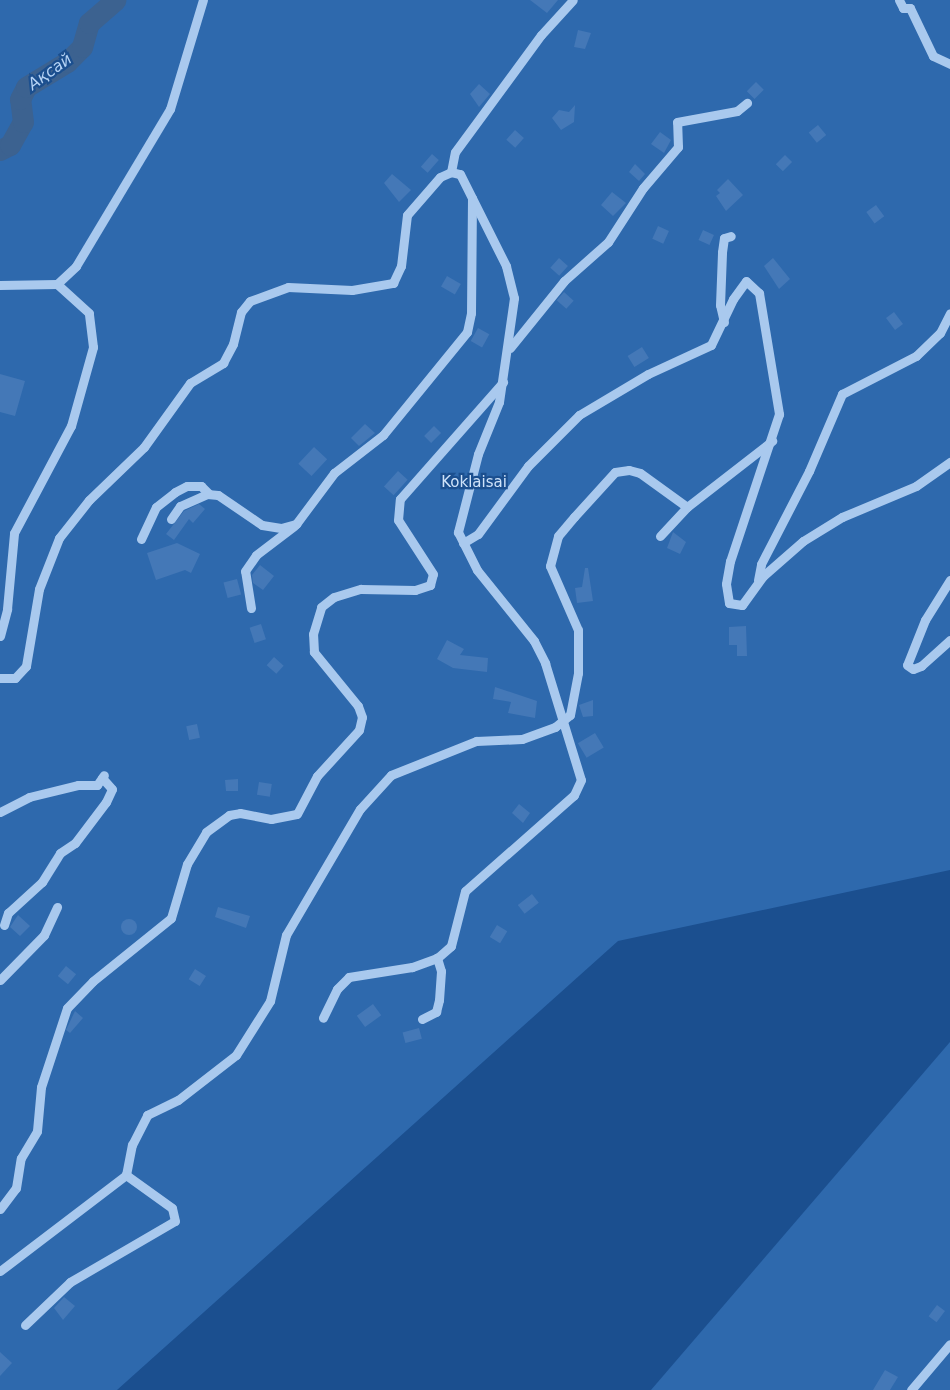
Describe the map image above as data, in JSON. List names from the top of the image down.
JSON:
{
  "water": ["Ақсай"],
  "parks": ["Koklaisai"]
}
